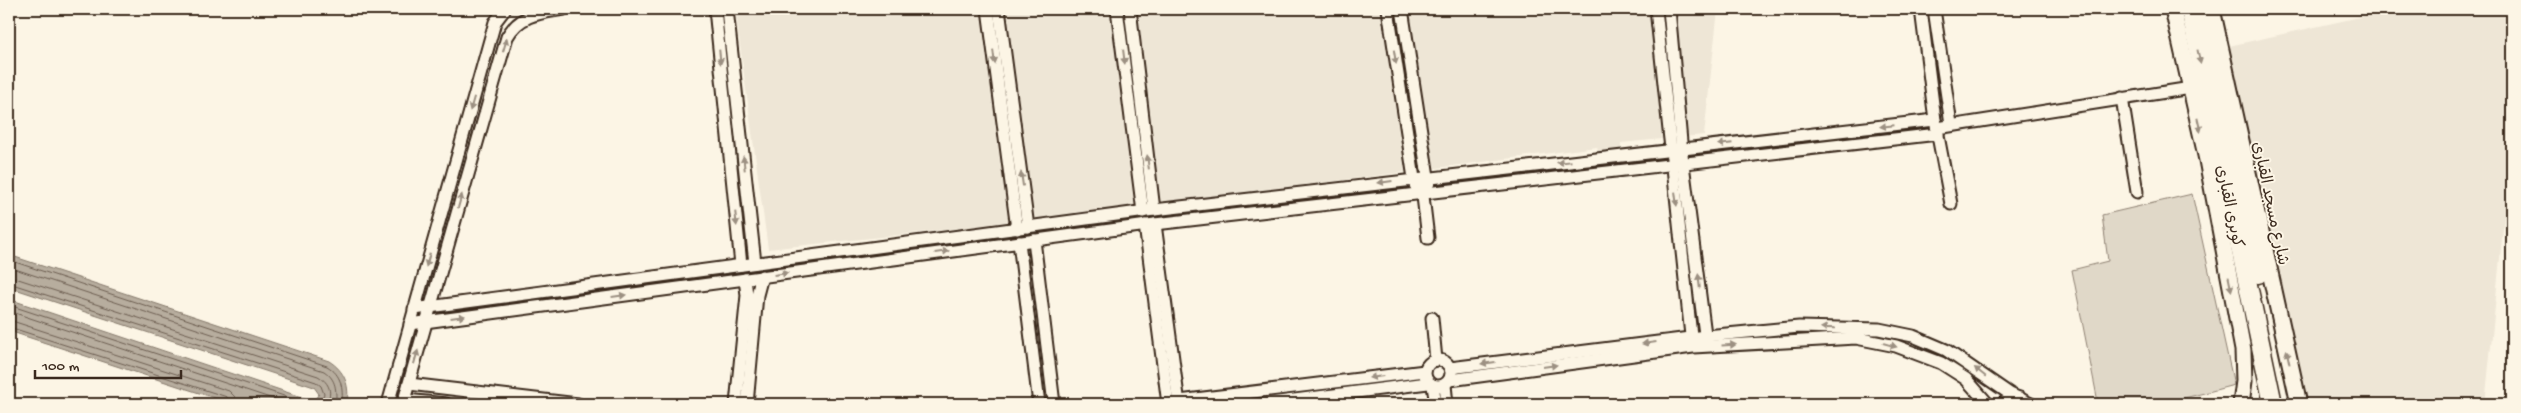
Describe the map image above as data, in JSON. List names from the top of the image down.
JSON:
{
  "streets": {
    "main road": ["كوبرى القبارى"],
    "street": ["شارع مسجد القبارى"]
  },
  "scale_bar": "100 m"
}
